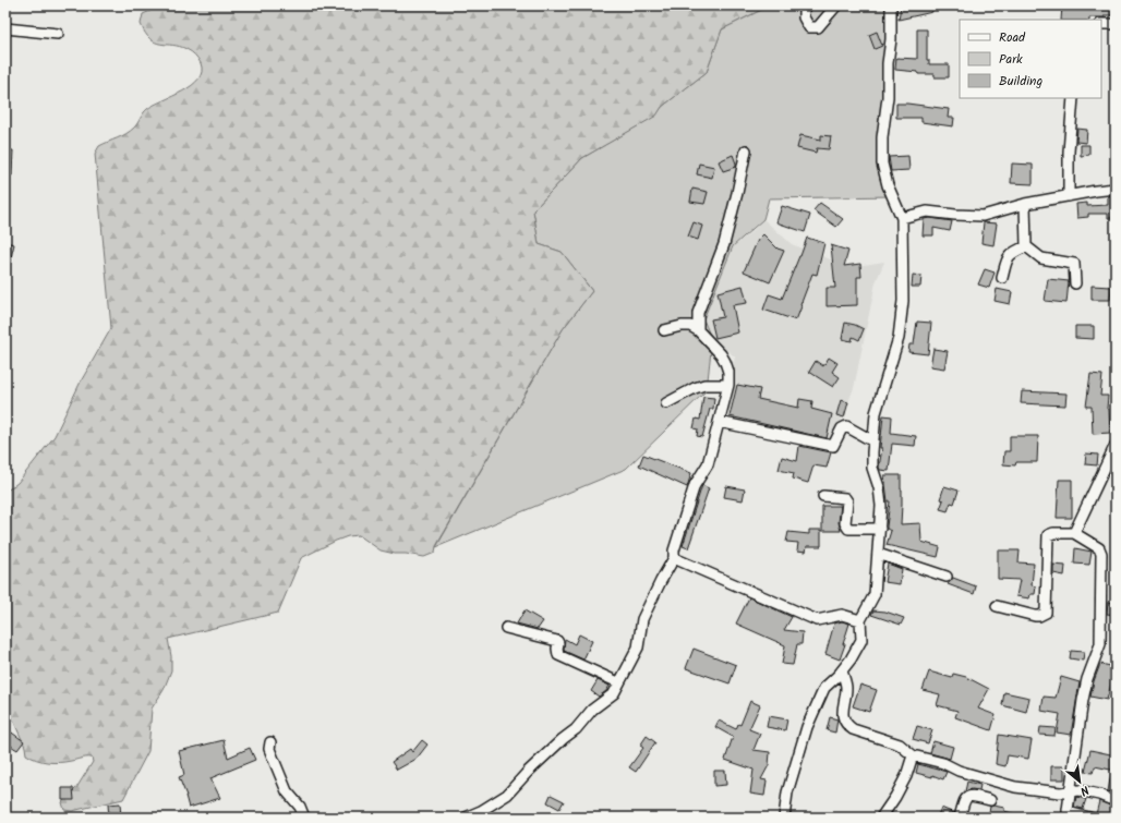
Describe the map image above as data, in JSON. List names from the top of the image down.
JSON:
{
  "legend": ["Road", "Park", "Building"],
  "north": "bottom right"
}
